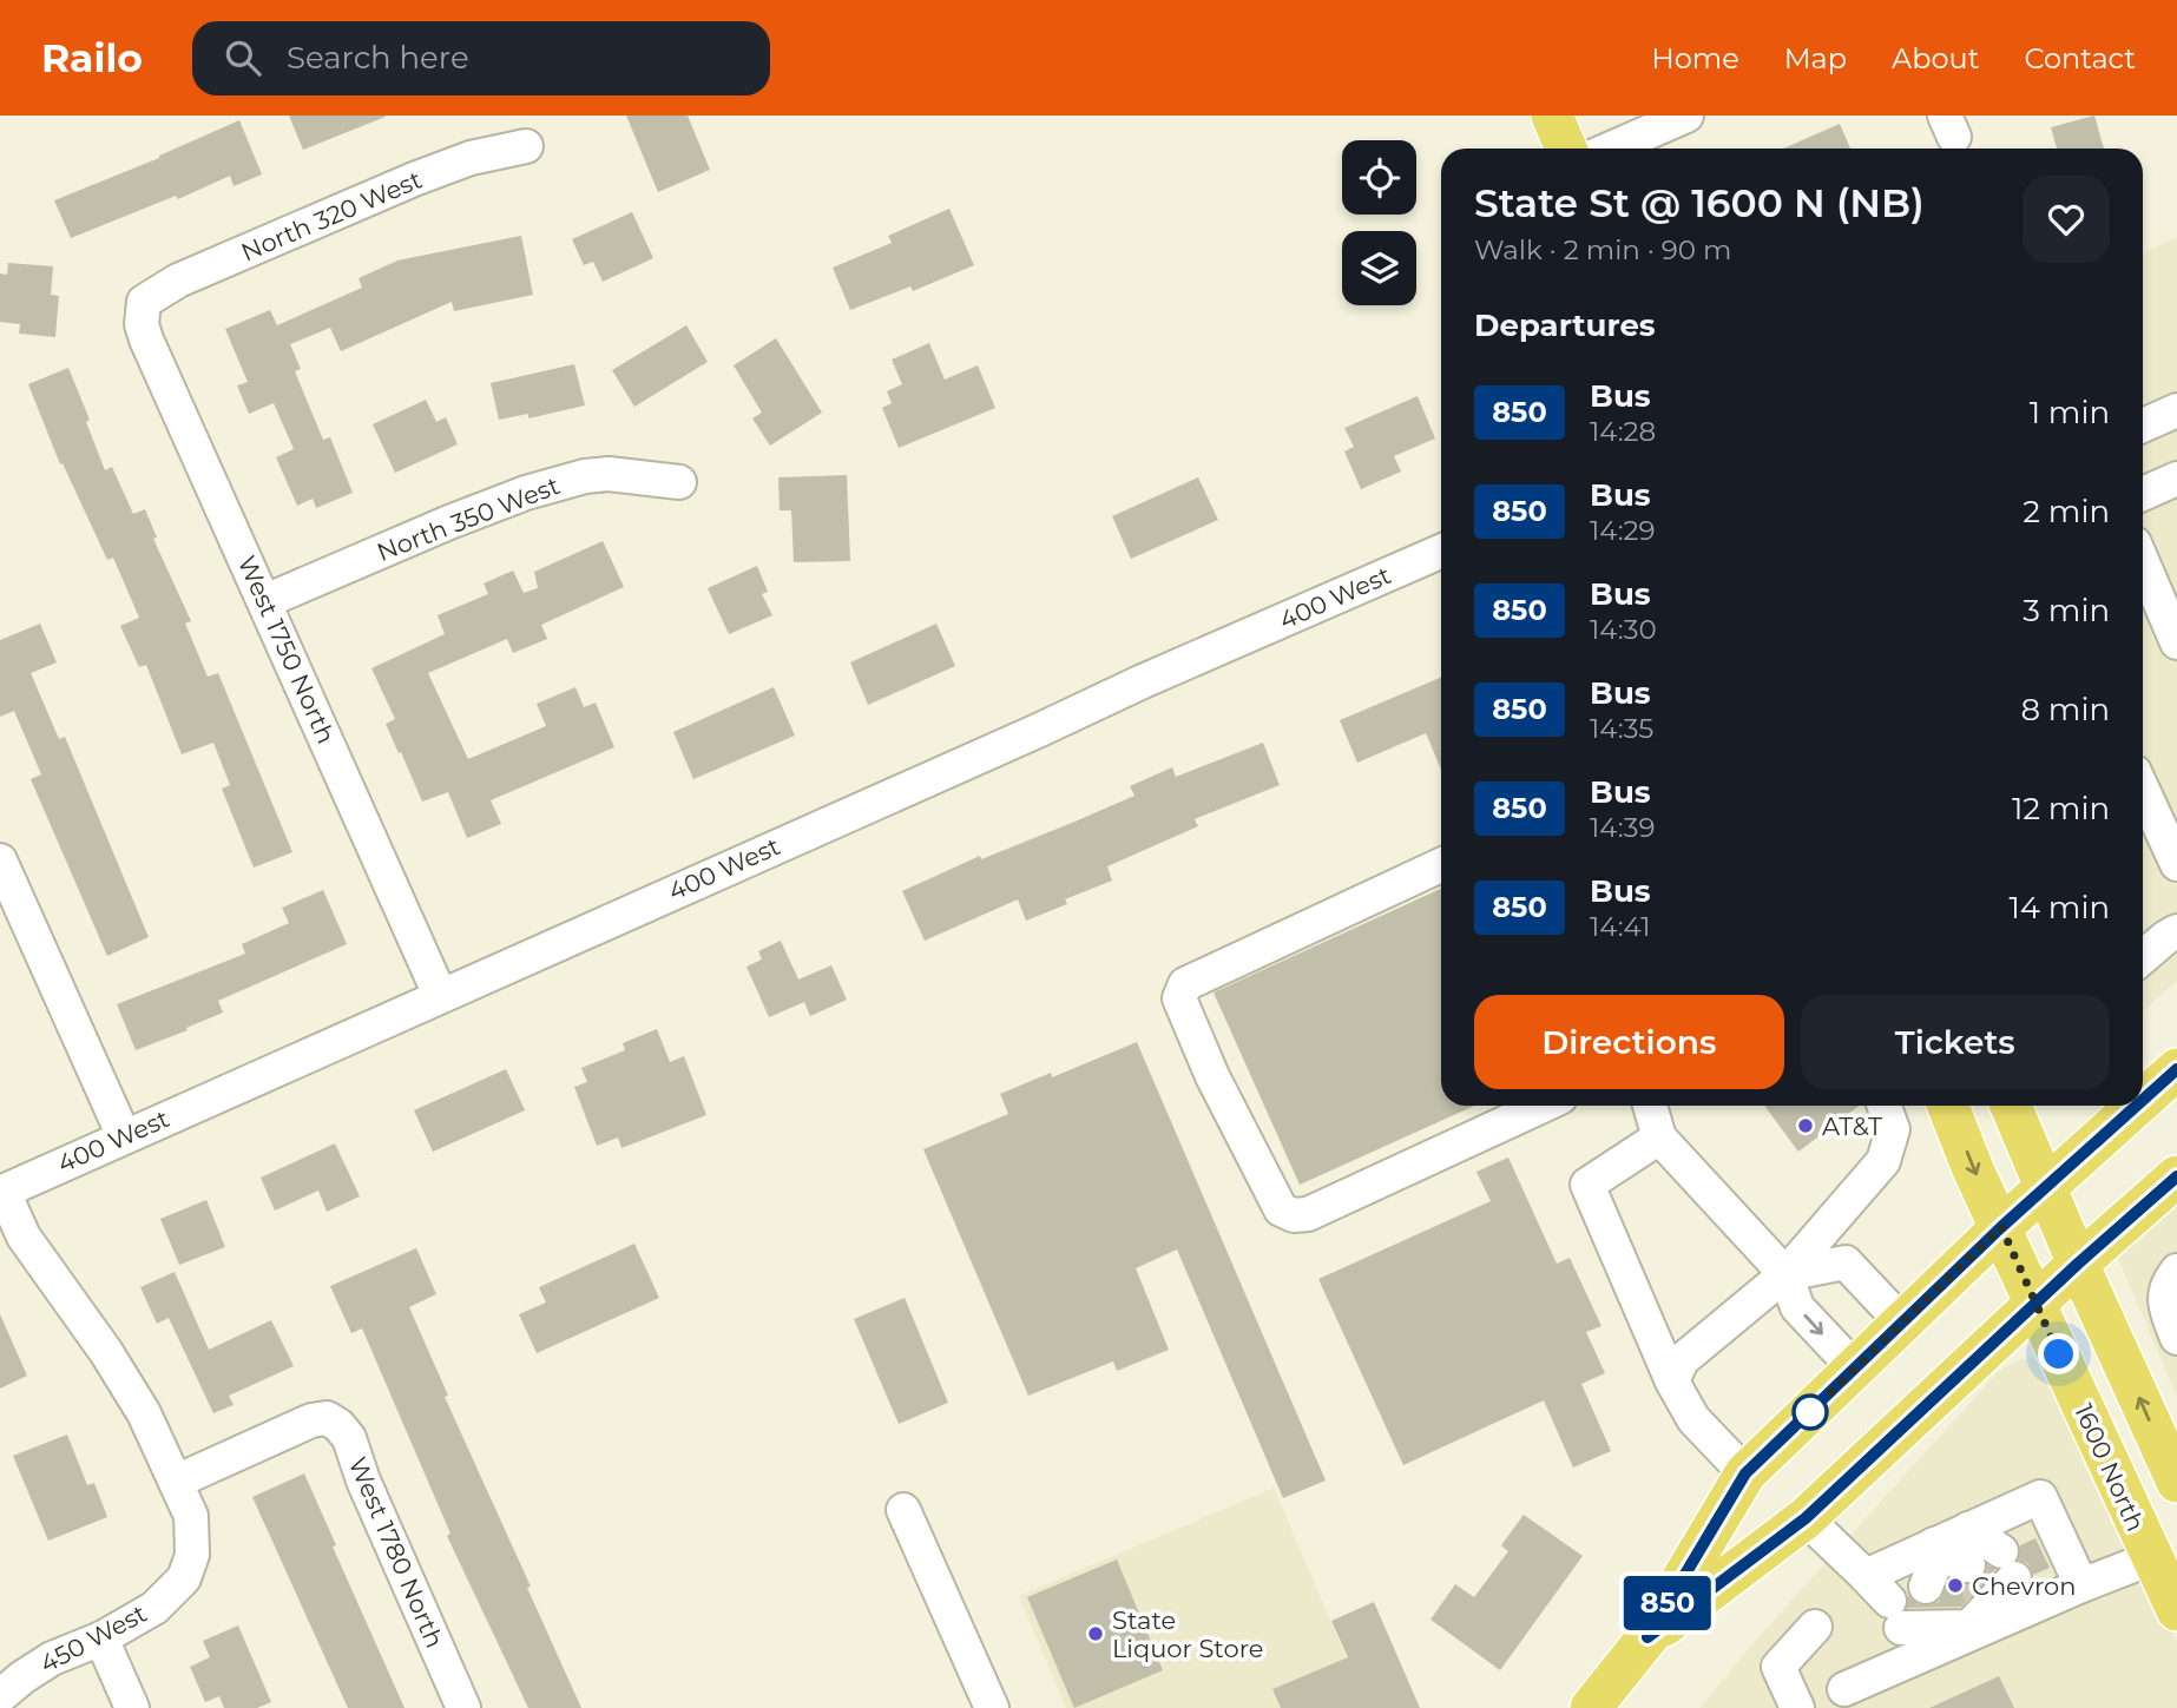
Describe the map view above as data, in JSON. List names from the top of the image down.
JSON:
{
  "streets": {
    "main road": ["1600 North"],
    "street": [
      "North 320 West",
      "North 350 West",
      "400 West",
      "West 1750 North",
      "West 1780 North",
      "450 West"
    ]
  },
  "crossings": [
    ["North 320 West", "West 1750 North"],
    ["North 350 West", "West 1750 North"],
    ["400 West", "West 1750 North"],
    ["West 1780 North", "450 West"]
  ],
  "places": ["AT&T", "Chevron", "State Liquor Store"],
  "lines": ["bus line 850"],
  "page": {
    "header": "Railo",
    "search": "Search here",
    "nav": [
      "Home",
      "Map",
      "About",
      "Contact"
    ],
    "on_map": "850",
    "heading": [
      ["State St @ 1600 N (NB)", "Walk · 2 min · 90 m"],
      "Departures"
    ],
    "list": [
      {
        "mark": "850",
        "name": "Bus",
        "note": "14:28",
        "value": "1 min"
      },
      {
        "mark": "850",
        "name": "Bus",
        "note": "14:29",
        "value": "2 min"
      },
      {
        "mark": "850",
        "name": "Bus",
        "note": "14:30",
        "value": "3 min"
      },
      {
        "mark": "850",
        "name": "Bus",
        "note": "14:35",
        "value": "8 min"
      },
      {
        "mark": "850",
        "name": "Bus",
        "note": "14:39",
        "value": "12 min"
      },
      {
        "mark": "850",
        "name": "Bus",
        "note": "14:41",
        "value": "14 min"
      }
    ],
    "buttons": ["Directions", "Tickets"]
  }
}
